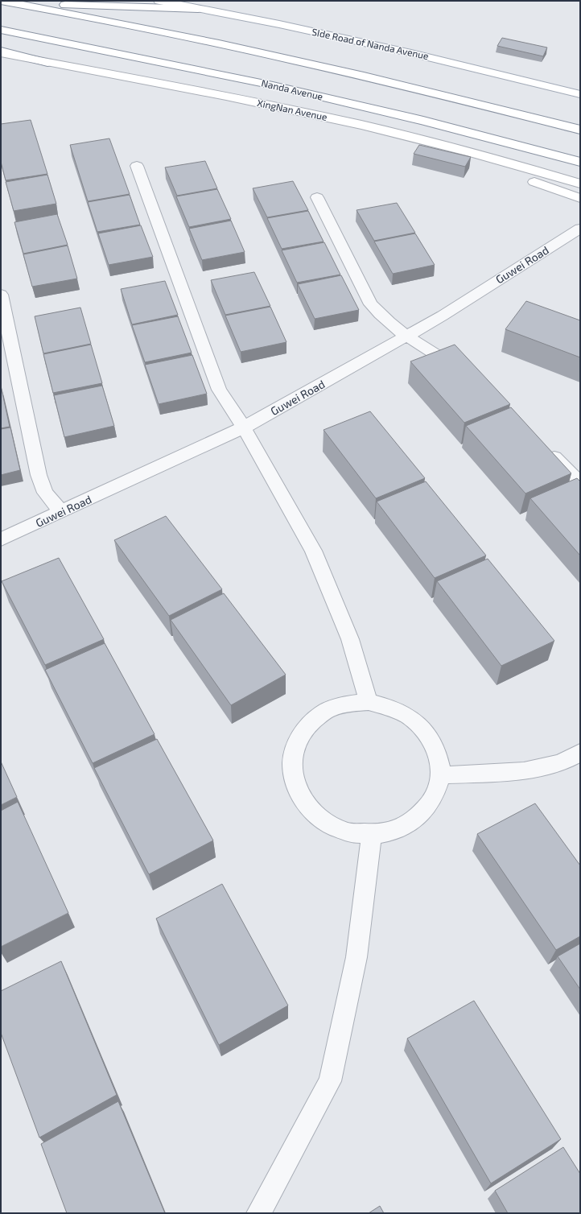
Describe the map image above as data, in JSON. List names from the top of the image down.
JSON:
{
  "streets": {
    "main road": ["SIde Road of Nanda Avenue", "Nanda Avenue", "XingNan Avenue"],
    "street": ["Guwei Road"]
  }
}
